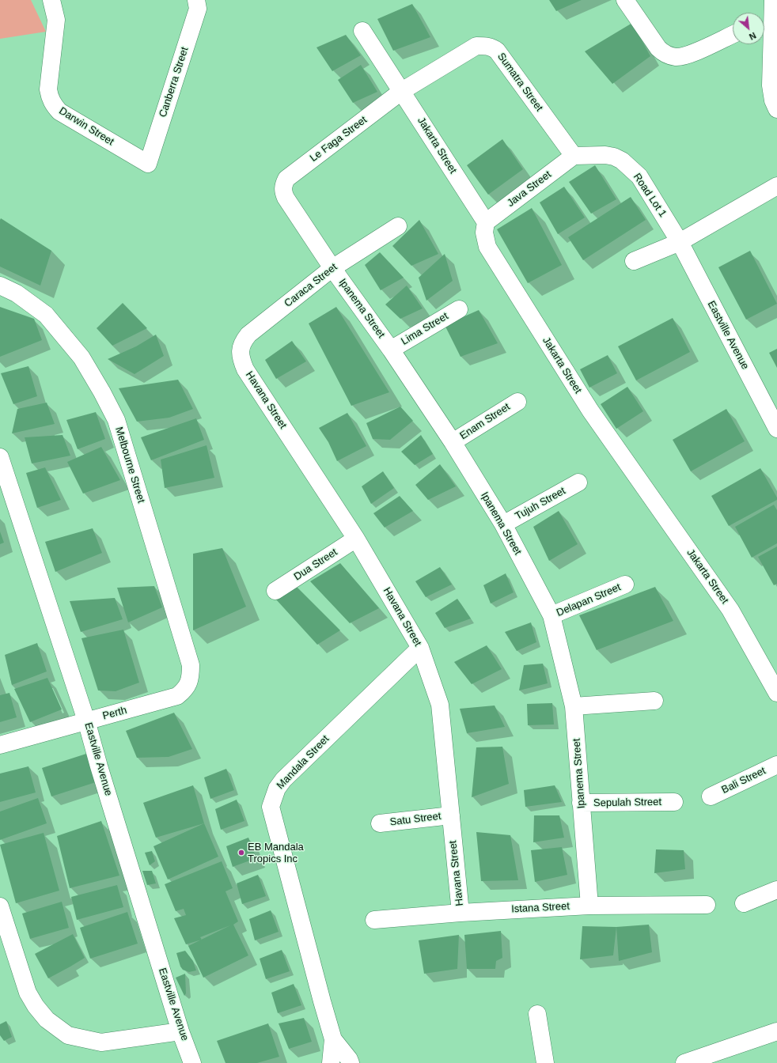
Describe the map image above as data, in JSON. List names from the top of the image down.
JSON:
{
  "streets": {
    "street": [
      "Canberra Street",
      "Sumatra Street",
      "Darwin Street",
      "Le Faga Street",
      "Jakarta Street",
      "Java Street",
      "Road Lot 1",
      "Caraca Street",
      "Ipanema Street",
      "Lima Street",
      "Eastville Avenue",
      "Havana Street",
      "Enam Street",
      "Melbourne Street",
      "Tujuh Street",
      "Dua Street",
      "Delapan Street",
      "Perth",
      "Mandala Street",
      "Bali Street",
      "Sepulah Street",
      "Satu Street",
      "Istana Street"
    ]
  },
  "crossings": [
    ["Canberra Street", "Darwin Street"],
    ["Sumatra Street", "Le Faga Street"],
    ["Sumatra Street", "Jakarta Street"],
    ["Sumatra Street", "Java Street"],
    ["Sumatra Street", "Road Lot 1"],
    ["Le Faga Street", "Jakarta Street"],
    ["Le Faga Street", "Ipanema Street"],
    ["Jakarta Street", "Java Street"],
    ["Java Street", "Road Lot 1"],
    ["Road Lot 1", "Eastville Avenue"],
    ["Caraca Street", "Ipanema Street"],
    ["Caraca Street", "Havana Street"],
    ["Ipanema Street", "Lima Street"],
    ["Ipanema Street", "Enam Street"],
    ["Ipanema Street", "Tujuh Street"],
    ["Ipanema Street", "Delapan Street"],
    ["Ipanema Street", "Sepulah Street"],
    ["Ipanema Street", "Istana Street"],
    ["Eastville Avenue", "Perth"],
    ["Havana Street", "Dua Street"],
    ["Havana Street", "Mandala Street"],
    ["Havana Street", "Satu Street"],
    ["Havana Street", "Istana Street"],
    ["Melbourne Street", "Perth"]
  ],
  "places": ["EB Mandala Tropics Inc"],
  "north": "bottom right"
}
